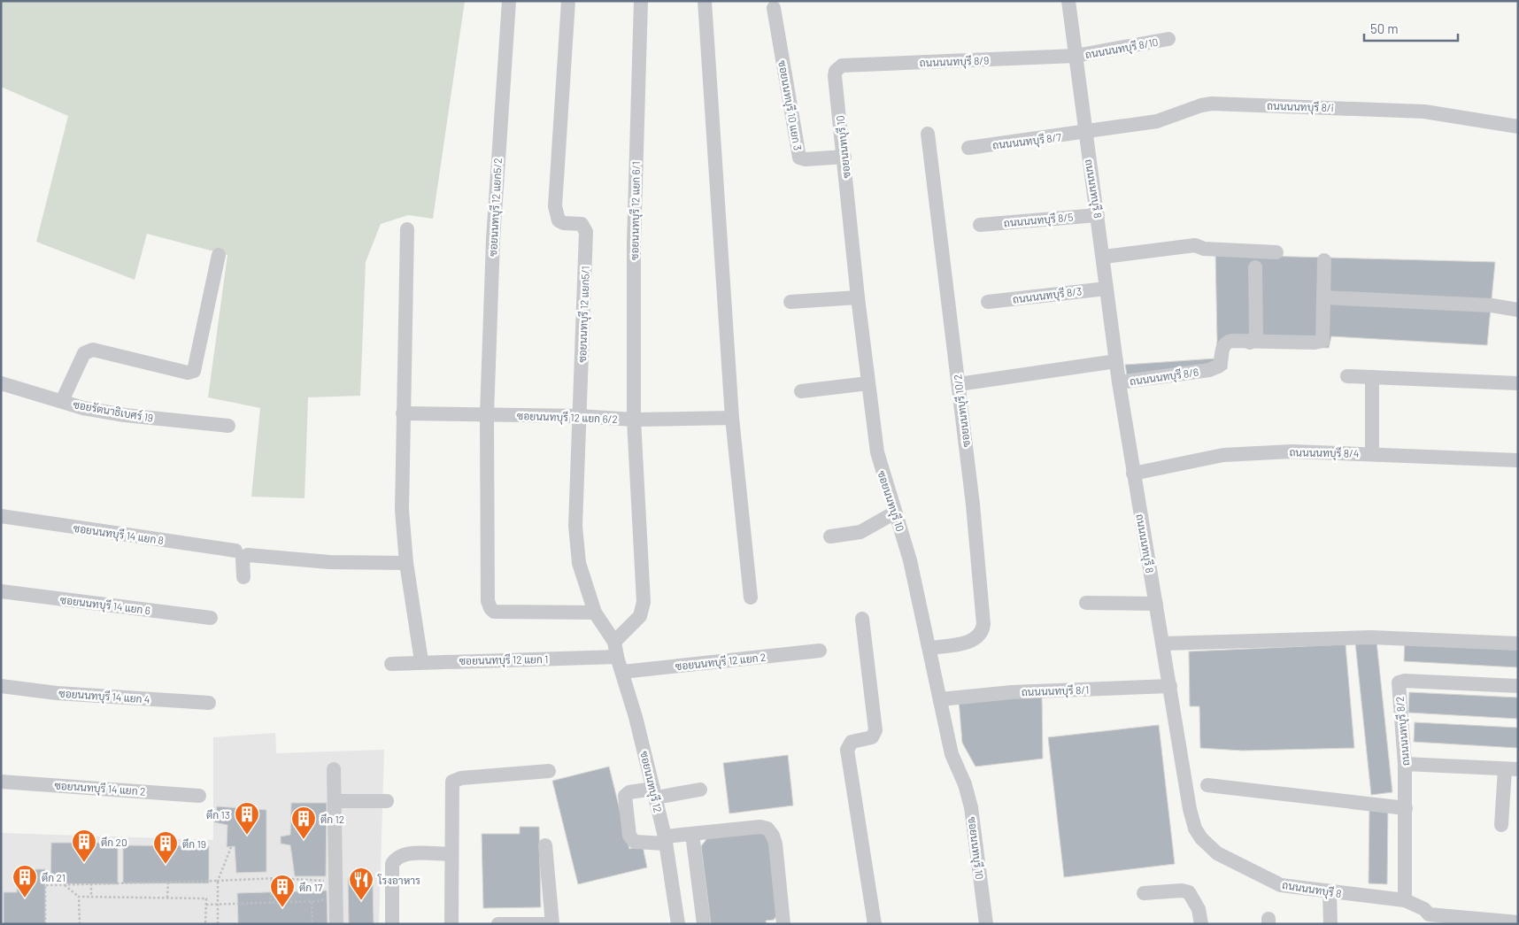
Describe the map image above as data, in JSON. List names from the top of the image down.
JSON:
{
  "streets": {
    "street": [
      "ถนนนนทบุรี 8/10",
      "ถนนนนทบุรี 8/9",
      "ซอยนนทบุรี 10 แยก 3",
      "ถนนนนทบุรี 8/i",
      "ถนนนนทบุรี 8/7",
      "ซอยนนทบุรี 10",
      "ถนนนนทบุรี 8",
      "ซอยนนทบุรี 12 แยก5/2",
      "ซอยนนทบุรี 12 แยก 6/1",
      "ถนนนนทบุรี 8/5",
      "ถนนนนทบุรี 8/3",
      "ซอยนนทบุรี 12 แยก5/1",
      "ถนนนนทบุรี 8/6",
      "ซอยรัตนาธิเบศร์ 19",
      "ซอยนนทบุรี 10/2",
      "ซอยนนทบุรี 12 แยก 6/2",
      "ถนนนนทบุรี 8/4",
      "ซอยนนทบุรี 14 แยก 8",
      "ซอยนนทบุรี 14 แยก 6",
      "ซอยนนทบุรี 12 แยก 1",
      "ซอยนนทบุรี 12 แยก 2",
      "ถนนนนทบุรี 8/1",
      "ซอยนนทบุรี 14 แยก 4",
      "ถนนนนทบุรี 8/2",
      "ซอยนนทบุรี 12",
      "ซอยนนทบุรี 14 แยก 2"
    ]
  },
  "crossings": [
    ["ถนนนนทบุรี 8/10", "ถนนนนทบุรี 8/9"],
    ["ถนนนนทบุรี 8/10", "ถนนนนทบุรี 8"],
    ["ถนนนนทบุรี 8/9", "ซอยนนทบุรี 10"],
    ["ถนนนนทบุรี 8/9", "ถนนนนทบุรี 8"],
    ["ซอยนนทบุรี 10 แยก 3", "ซอยนนทบุรี 10"],
    ["ถนนนนทบุรี 8/i", "ถนนนนทบุรี 8/7"],
    ["ถนนนนทบุรี 8/i", "ถนนนนทบุรี 8"],
    ["ถนนนนทบุรี 8/7", "ถนนนนทบุรี 8"],
    ["ซอยนนทบุรี 10", "ซอยนนทบุรี 10/2"],
    ["ซอยนนทบุรี 10", "ถนนนนทบุรี 8/1"],
    ["ถนนนนทบุรี 8", "ถนนนนทบุรี 8/5"],
    ["ถนนนนทบุรี 8", "ถนนนนทบุรี 8/3"],
    ["ถนนนนทบุรี 8", "ถนนนนทบุรี 8/6"],
    ["ถนนนนทบุรี 8", "ถนนนนทบุรี 8/4"],
    ["ถนนนนทบุรี 8", "ถนนนนทบุรี 8/1"],
    ["ถนนนนทบุรี 8", "ถนนนนทบุรี 8/2"],
    ["ซอยนนทบุรี 12 แยก5/2", "ซอยนนทบุรี 12 แยก5/1"],
    ["ซอยนนทบุรี 12 แยก5/2", "ซอยนนทบุรี 12 แยก 6/2"],
    ["ซอยนนทบุรี 12 แยก 6/1", "ซอยนนทบุรี 12 แยก5/1"],
    ["ซอยนนทบุรี 12 แยก 6/1", "ซอยนนทบุรี 12 แยก 6/2"],
    ["ซอยนนทบุรี 12 แยก 6/1", "ซอยนนทบุรี 12"],
    ["ซอยนนทบุรี 12 แยก5/1", "ซอยนนทบุรี 12 แยก 6/2"],
    ["ซอยนนทบุรี 12 แยก5/1", "ซอยนนทบุรี 12"],
    ["ซอยนนทบุรี 12 แยก 1", "ซอยนนทบุรี 12"],
    ["ซอยนนทบุรี 12 แยก 2", "ซอยนนทบุรี 12"]
  ],
  "places": {
    "building": [
      "ตึก 13",
      "ตึก 12",
      "ตึก 20",
      "ตึก 19",
      "ตึก 21",
      "ตึก 17"
    ],
    "restaurant": ["โรงอาหาร"]
  },
  "scale_bar": "50 m"
}
